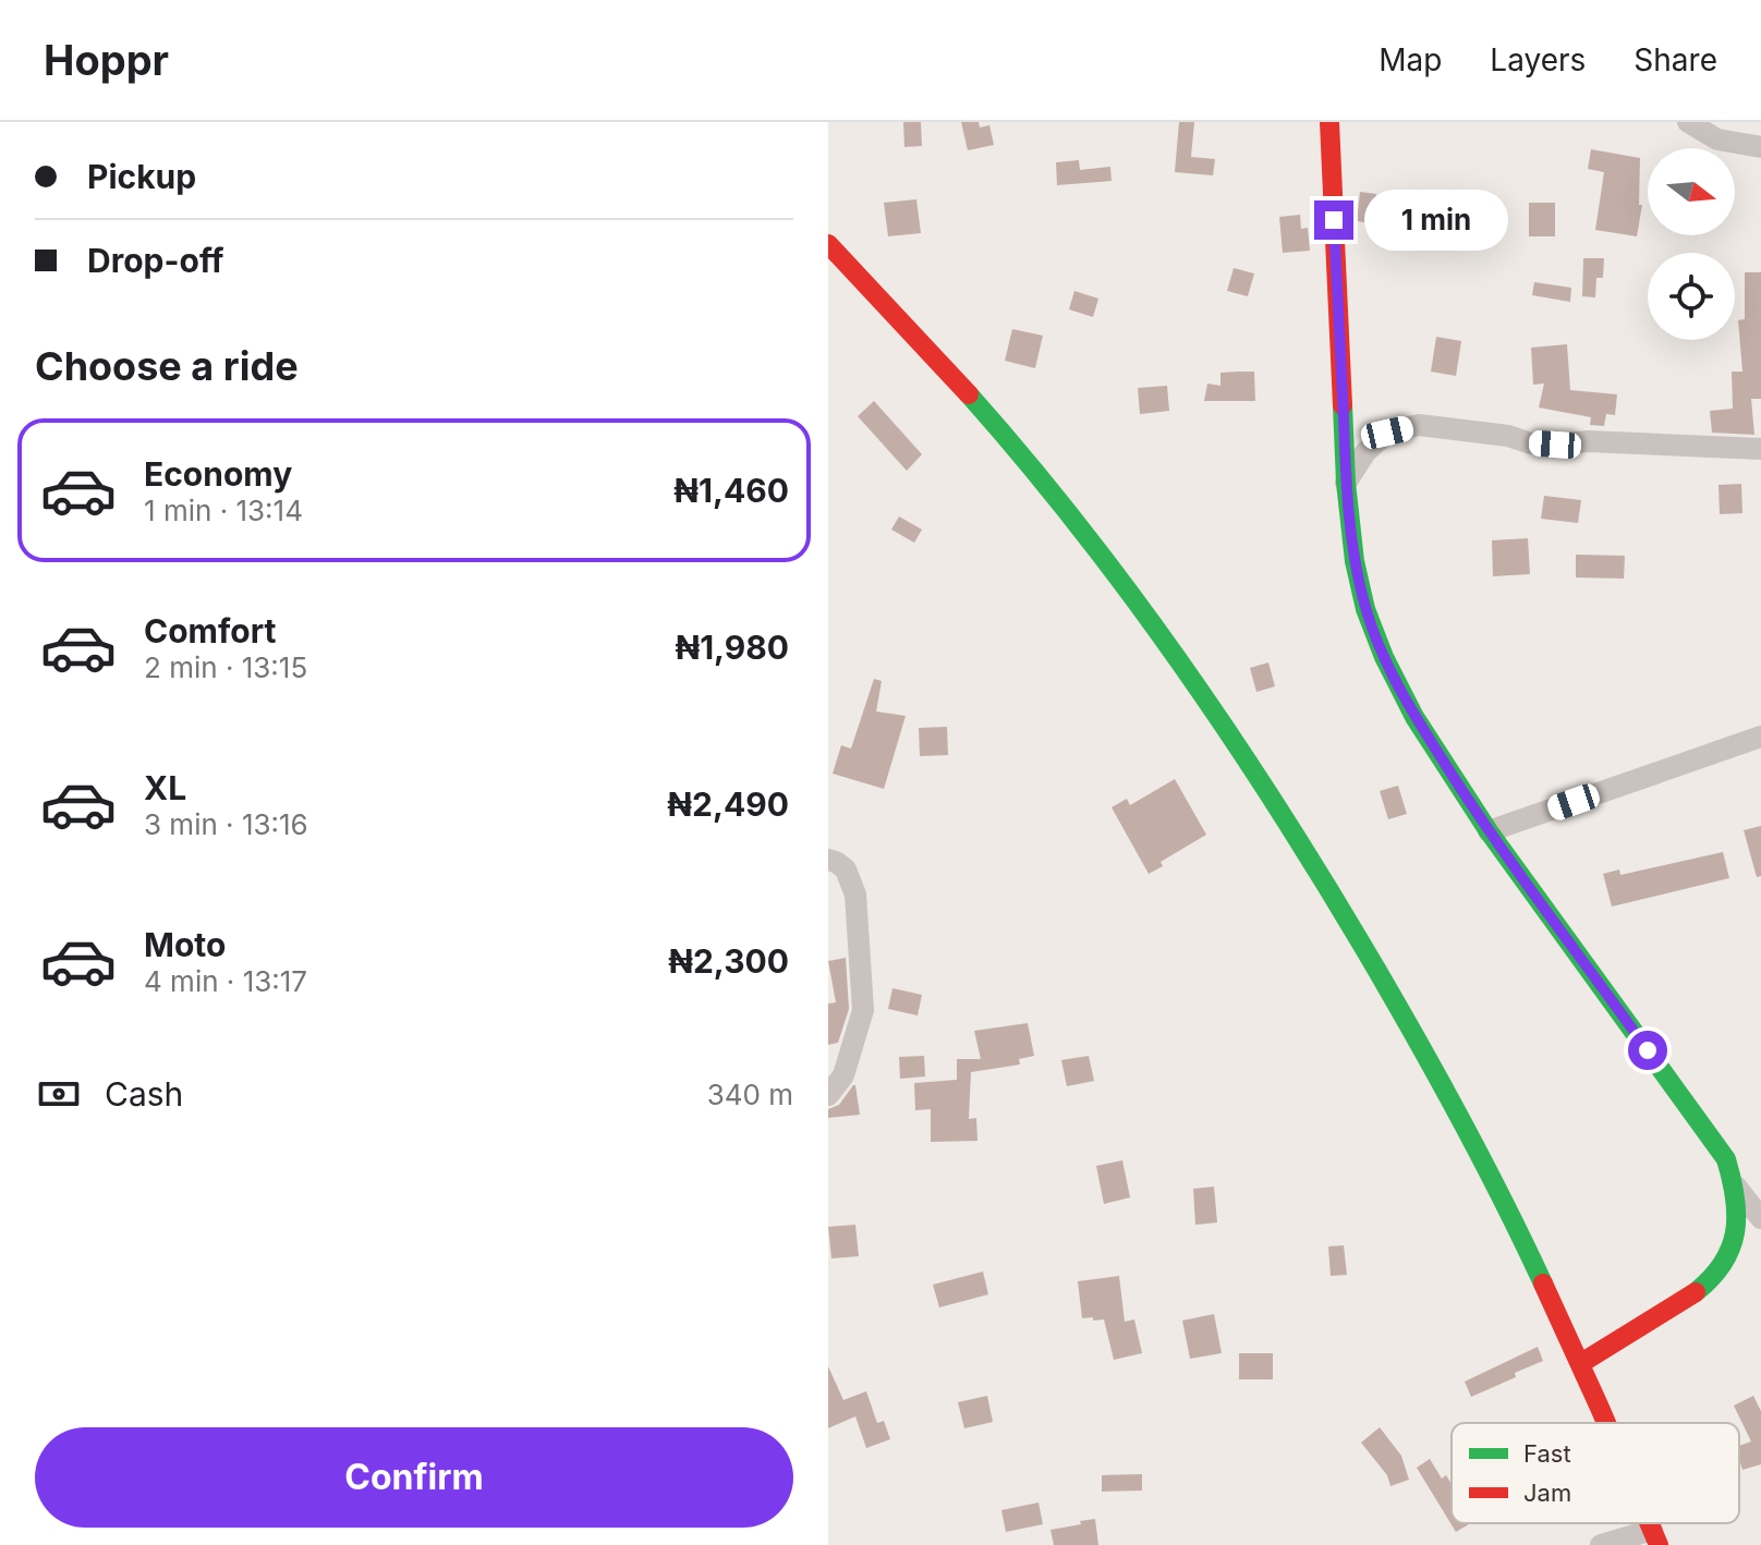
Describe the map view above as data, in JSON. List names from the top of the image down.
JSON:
{
  "legend": ["Fast", "Jam"],
  "north": "right",
  "page": {
    "header": "Hoppr",
    "nav": ["Map", "Layers", "Share"],
    "banner": ["Pickup", "Drop-off"],
    "bubble": "1 min",
    "heading": "Choose a ride",
    "list": [
      {
        "name": "Economy",
        "note": "1 min · 13:14",
        "value": "₦1,460"
      },
      {
        "name": "Comfort",
        "note": "2 min · 13:15",
        "value": "₦1,980"
      },
      {
        "name": "XL",
        "note": "3 min · 13:16",
        "value": "₦2,490"
      },
      {
        "name": "Moto",
        "note": "4 min · 13:17",
        "value": "₦2,300"
      }
    ],
    "pay": ["Cash", "340 m"],
    "buttons": "Confirm"
  }
}
